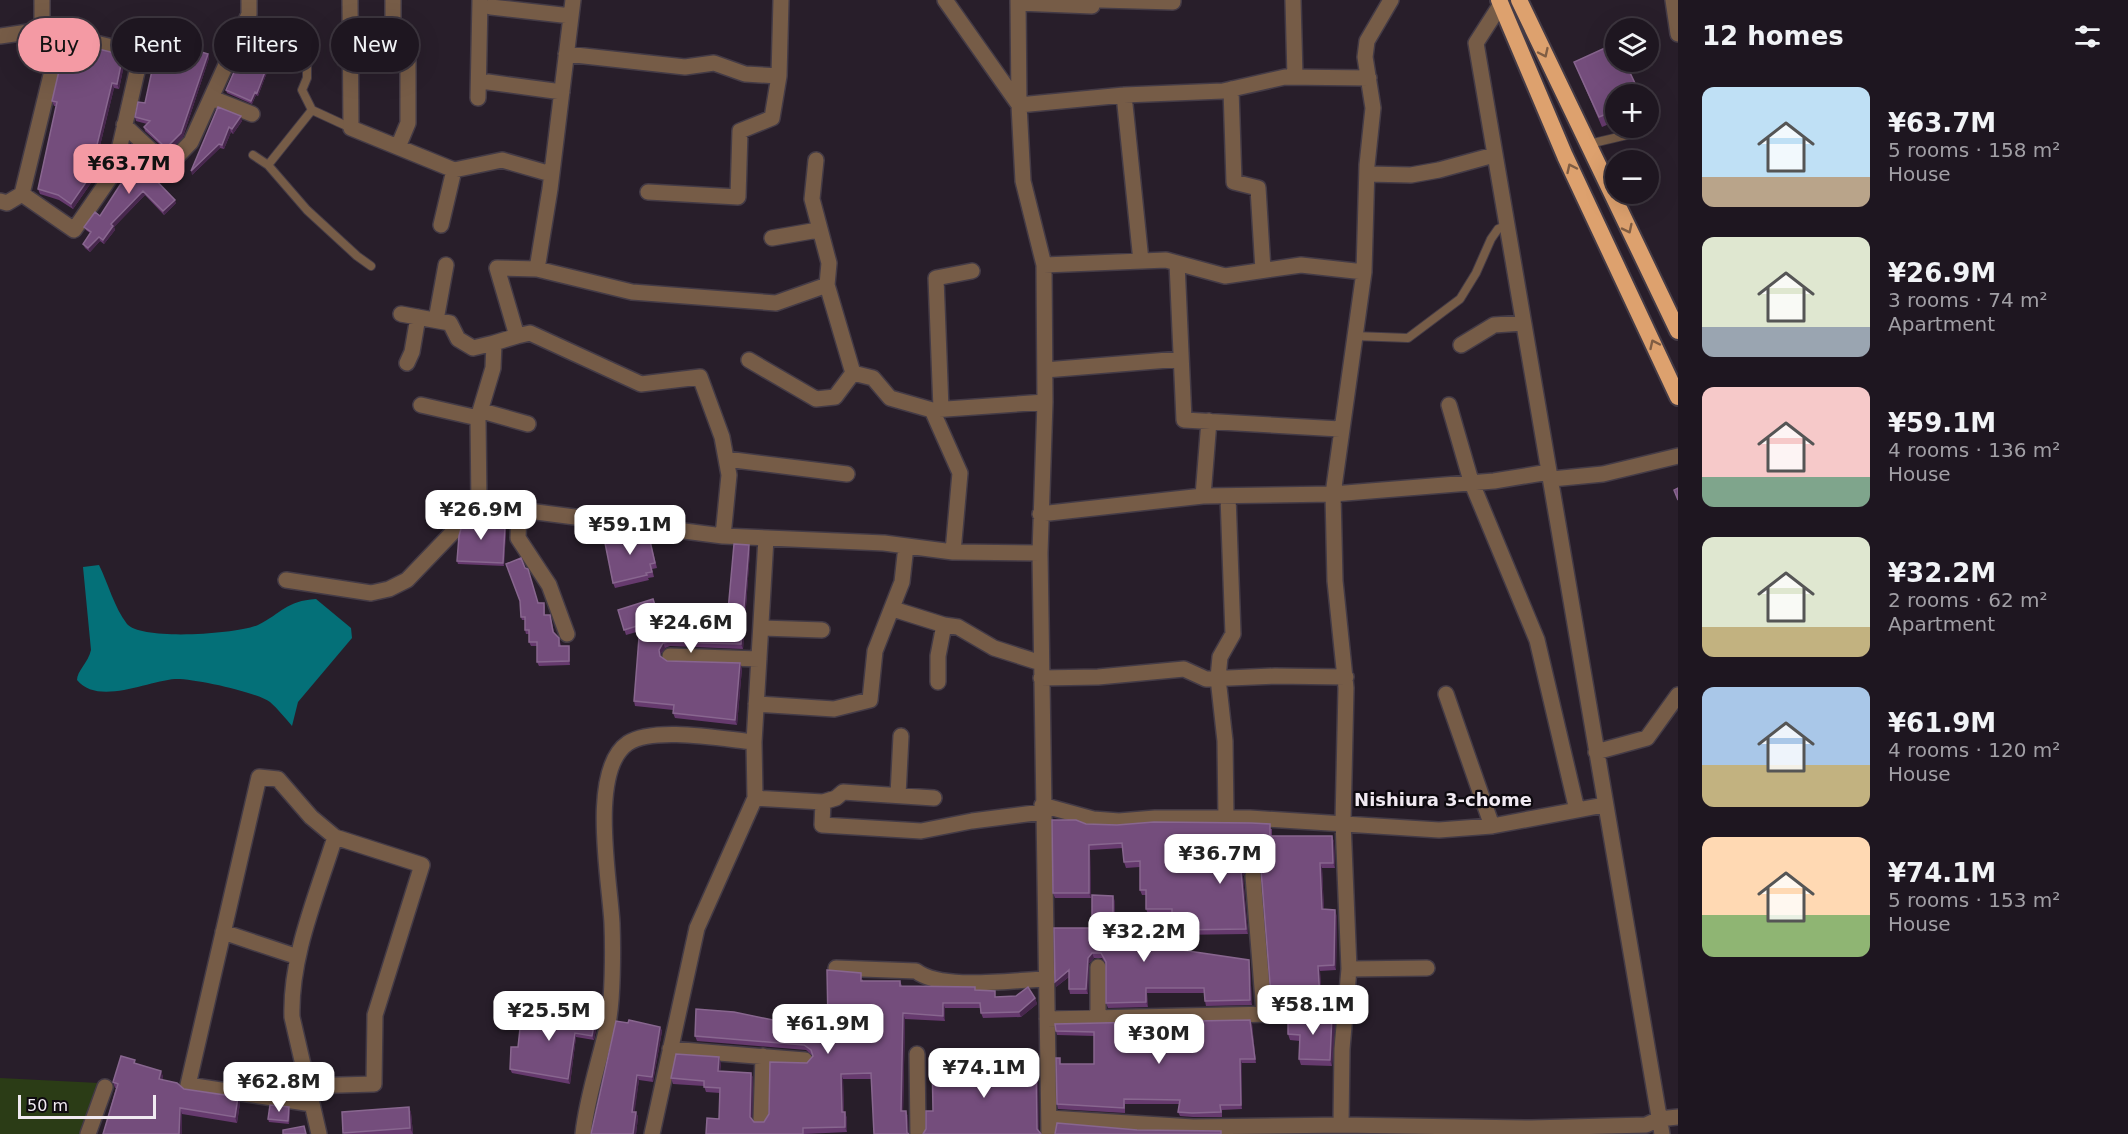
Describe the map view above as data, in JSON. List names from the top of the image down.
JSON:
{
  "districts": ["Nishiura 3-chome"],
  "scale_bar": "50 m",
  "page": {
    "heading": "12 homes",
    "map_buttons": ["+", "−"],
    "chip": [
      "Buy",
      "Rent",
      "Filters",
      "New"
    ],
    "list": [
      {
        "name": "¥63.7M",
        "note": "5 rooms · 158 m² · House"
      },
      {
        "name": "¥26.9M",
        "note": "3 rooms · 74 m² · Apartment"
      },
      {
        "name": "¥59.1M",
        "note": "4 rooms · 136 m² · House"
      },
      {
        "name": "¥32.2M",
        "note": "2 rooms · 62 m² · Apartment"
      },
      {
        "name": "¥61.9M",
        "note": "4 rooms · 120 m² · House"
      },
      {
        "name": "¥74.1M",
        "note": "5 rooms · 153 m² · House"
      }
    ],
    "price": [
      "¥63.7M",
      "¥26.9M",
      "¥59.1M",
      "¥24.6M",
      "¥36.7M",
      "¥32.2M",
      "¥58.1M",
      "¥25.5M",
      "¥61.9M",
      "¥30M",
      "¥74.1M",
      "¥62.8M"
    ],
    "scale": "50 m"
  }
}
